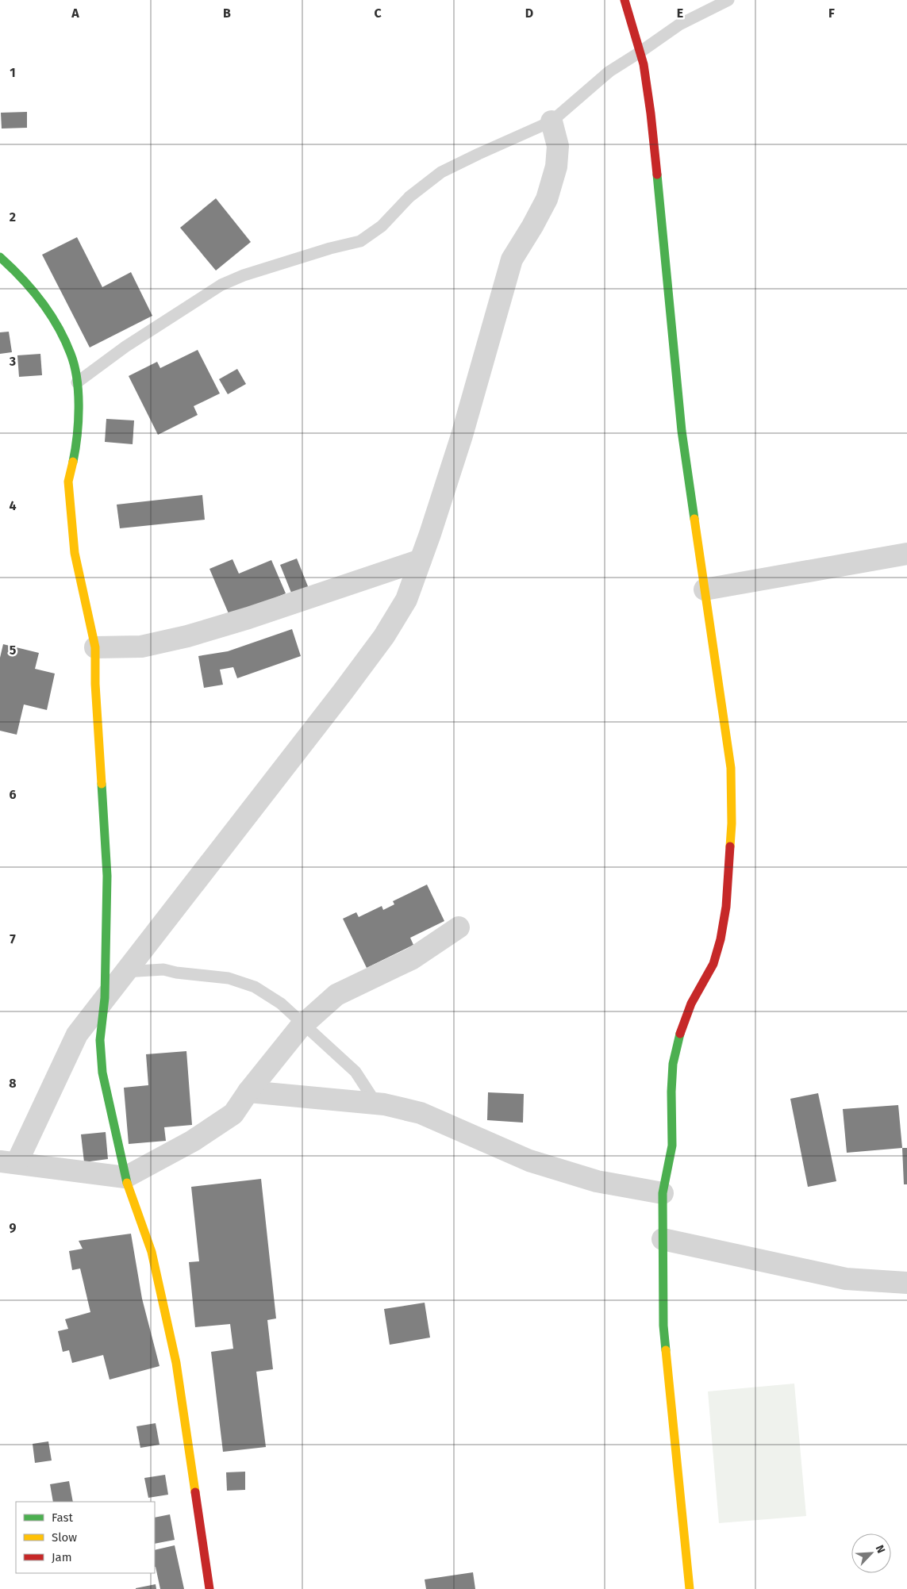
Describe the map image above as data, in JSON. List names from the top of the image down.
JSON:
{
  "legend": ["Fast", "Slow", "Jam"],
  "north": "top right",
  "grid": {
    "columns": [
      "A",
      "B",
      "C",
      "D",
      "E",
      "F"
    ],
    "rows": [
      "1",
      "2",
      "3",
      "4",
      "5",
      "6",
      "7",
      "8",
      "9"
    ]
  }
}
